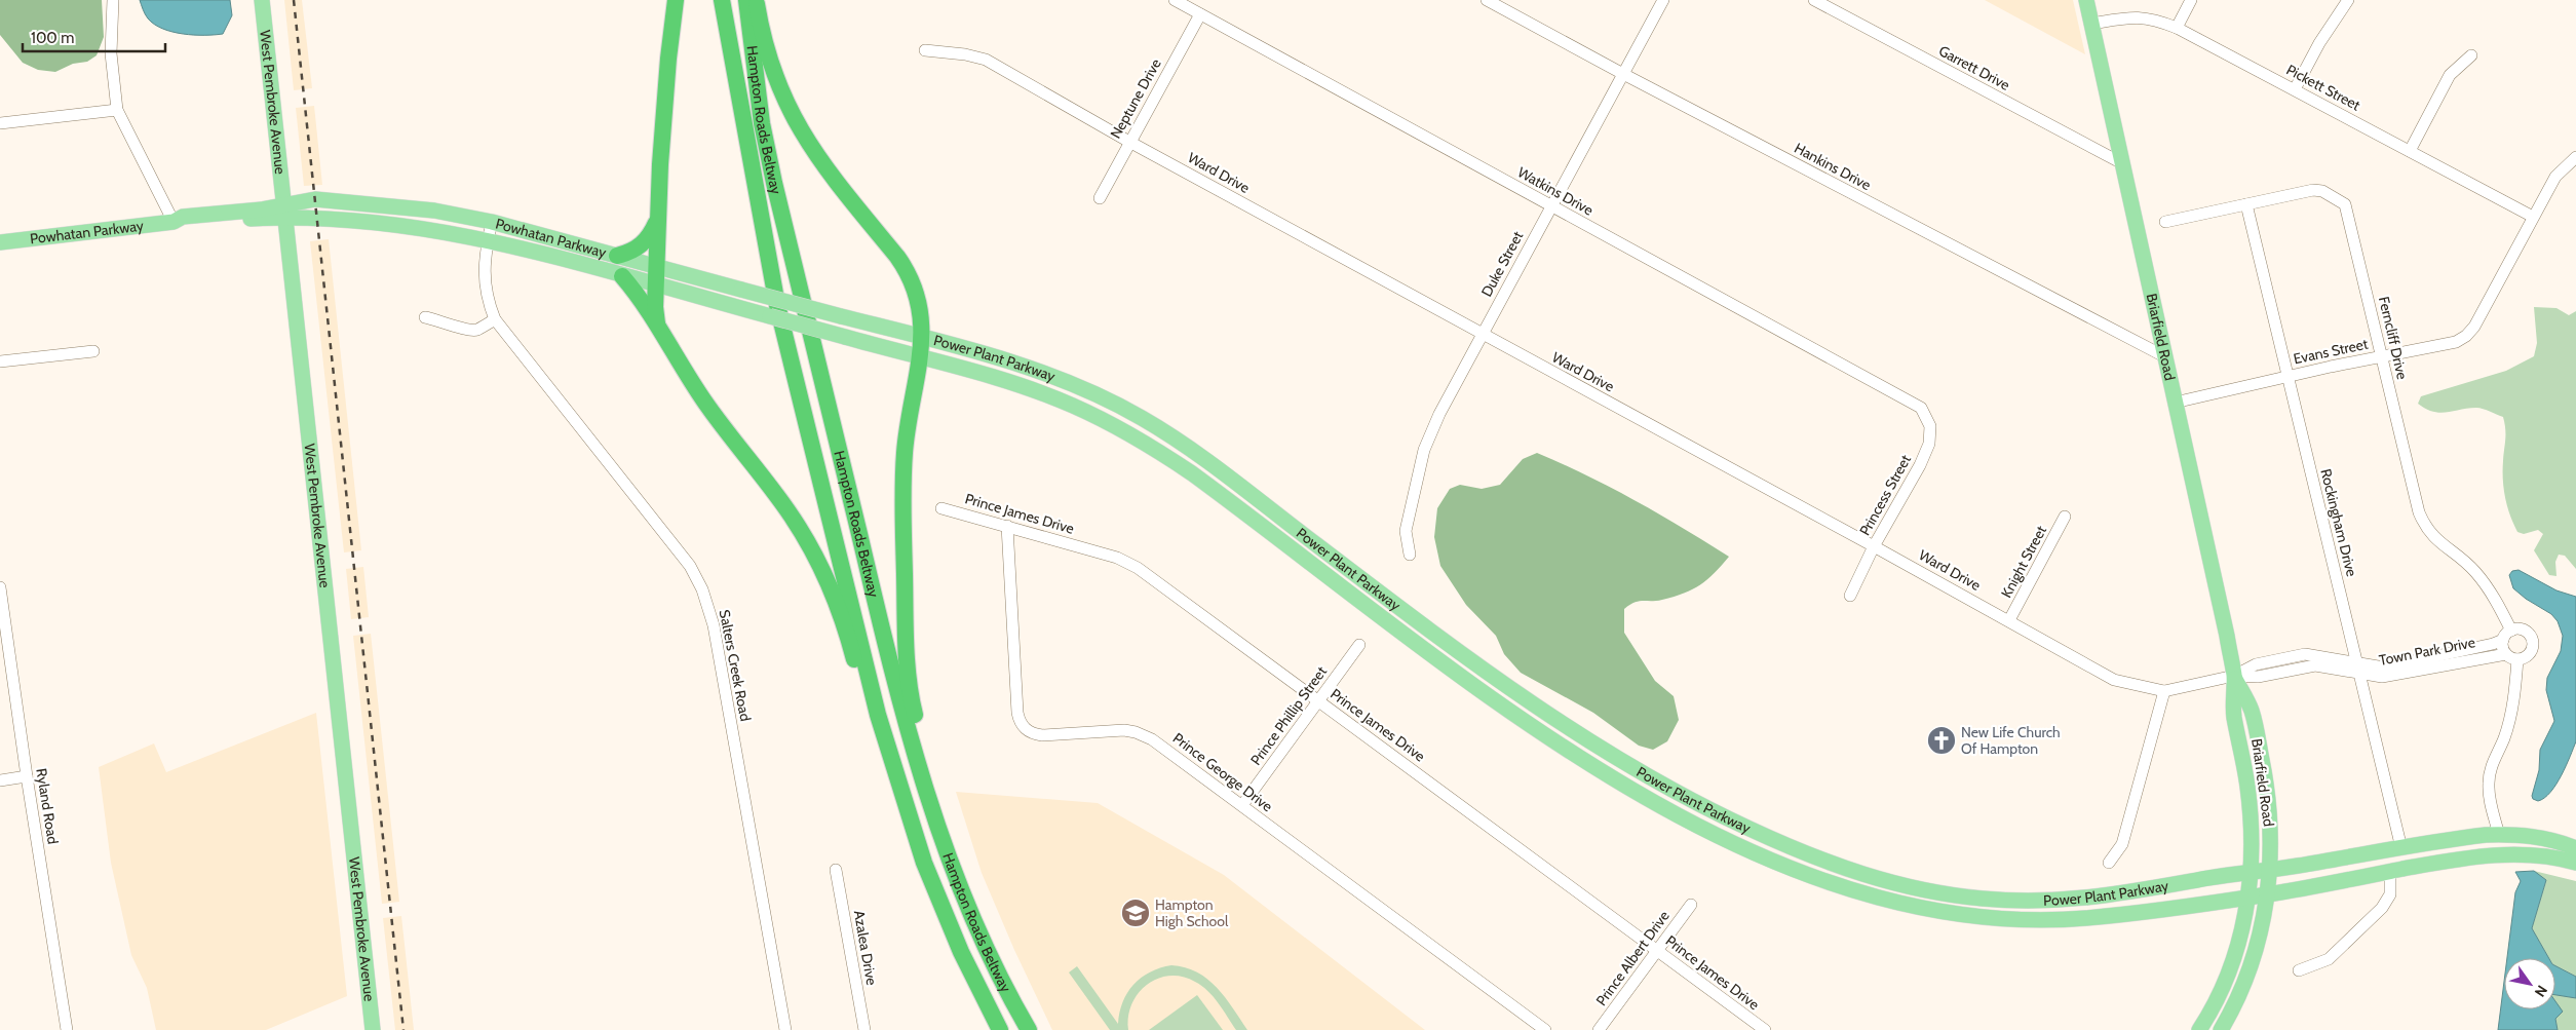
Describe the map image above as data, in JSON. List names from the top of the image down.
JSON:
{
  "streets": {
    "highway": ["Hampton Roads Beltway"],
    "main road": [
      "West Pembroke Avenue",
      "Powhatan Parkway",
      "Briarfield Road",
      "Power Plant Parkway"
    ],
    "street": [
      "Garrett Drive",
      "Pickett Street",
      "Neptune Drive",
      "Hankins Drive",
      "Ward Drive",
      "Watkins Drive",
      "Duke Street",
      "Ferncliff Drive",
      "Evans Street",
      "Princess Street",
      "Prince James Drive",
      "Rockingham Drive",
      "Knight Street",
      "Town Park Drive",
      "Salters Creek Road",
      "Prince Phillip Street",
      "Prince George Drive",
      "Ryland Road",
      "Azalea Drive",
      "Prince Albert Drive"
    ]
  },
  "crossings": [
    ["Garrett Drive", "Briarfield Road"],
    ["Pickett Street", "Briarfield Road"],
    ["Pickett Street", "Evans Street"],
    ["Neptune Drive", "Ward Drive"],
    ["Neptune Drive", "Watkins Drive"],
    ["West Pembroke Avenue", "Powhatan Parkway"],
    ["Hankins Drive", "Duke Street"],
    ["Hankins Drive", "Briarfield Road"],
    ["Ward Drive", "Duke Street"],
    ["Ward Drive", "Briarfield Road"],
    ["Ward Drive", "Princess Street"],
    ["Ward Drive", "Knight Street"],
    ["Ward Drive", "Town Park Drive"],
    ["Watkins Drive", "Duke Street"],
    ["Watkins Drive", "Princess Street"],
    ["Powhatan Parkway", "Power Plant Parkway"],
    ["Powhatan Parkway", "Salters Creek Road"],
    ["Briarfield Road", "Evans Street"],
    ["Briarfield Road", "Power Plant Parkway"],
    ["Briarfield Road", "Town Park Drive"],
    ["Ferncliff Drive", "Evans Street"],
    ["Ferncliff Drive", "Rockingham Drive"],
    ["Ferncliff Drive", "Town Park Drive"],
    ["Evans Street", "Rockingham Drive"],
    ["Power Plant Parkway", "Rockingham Drive"],
    ["Prince James Drive", "Prince Phillip Street"],
    ["Prince James Drive", "Prince George Drive"],
    ["Prince James Drive", "Prince Albert Drive"],
    ["Rockingham Drive", "Town Park Drive"],
    ["Prince Phillip Street", "Prince George Drive"]
  ],
  "places": {
    "church": ["New Life Church Of Hampton"],
    "school or university": ["Hampton High School"]
  },
  "scale_bar": "100 m",
  "north": "bottom right"
}
